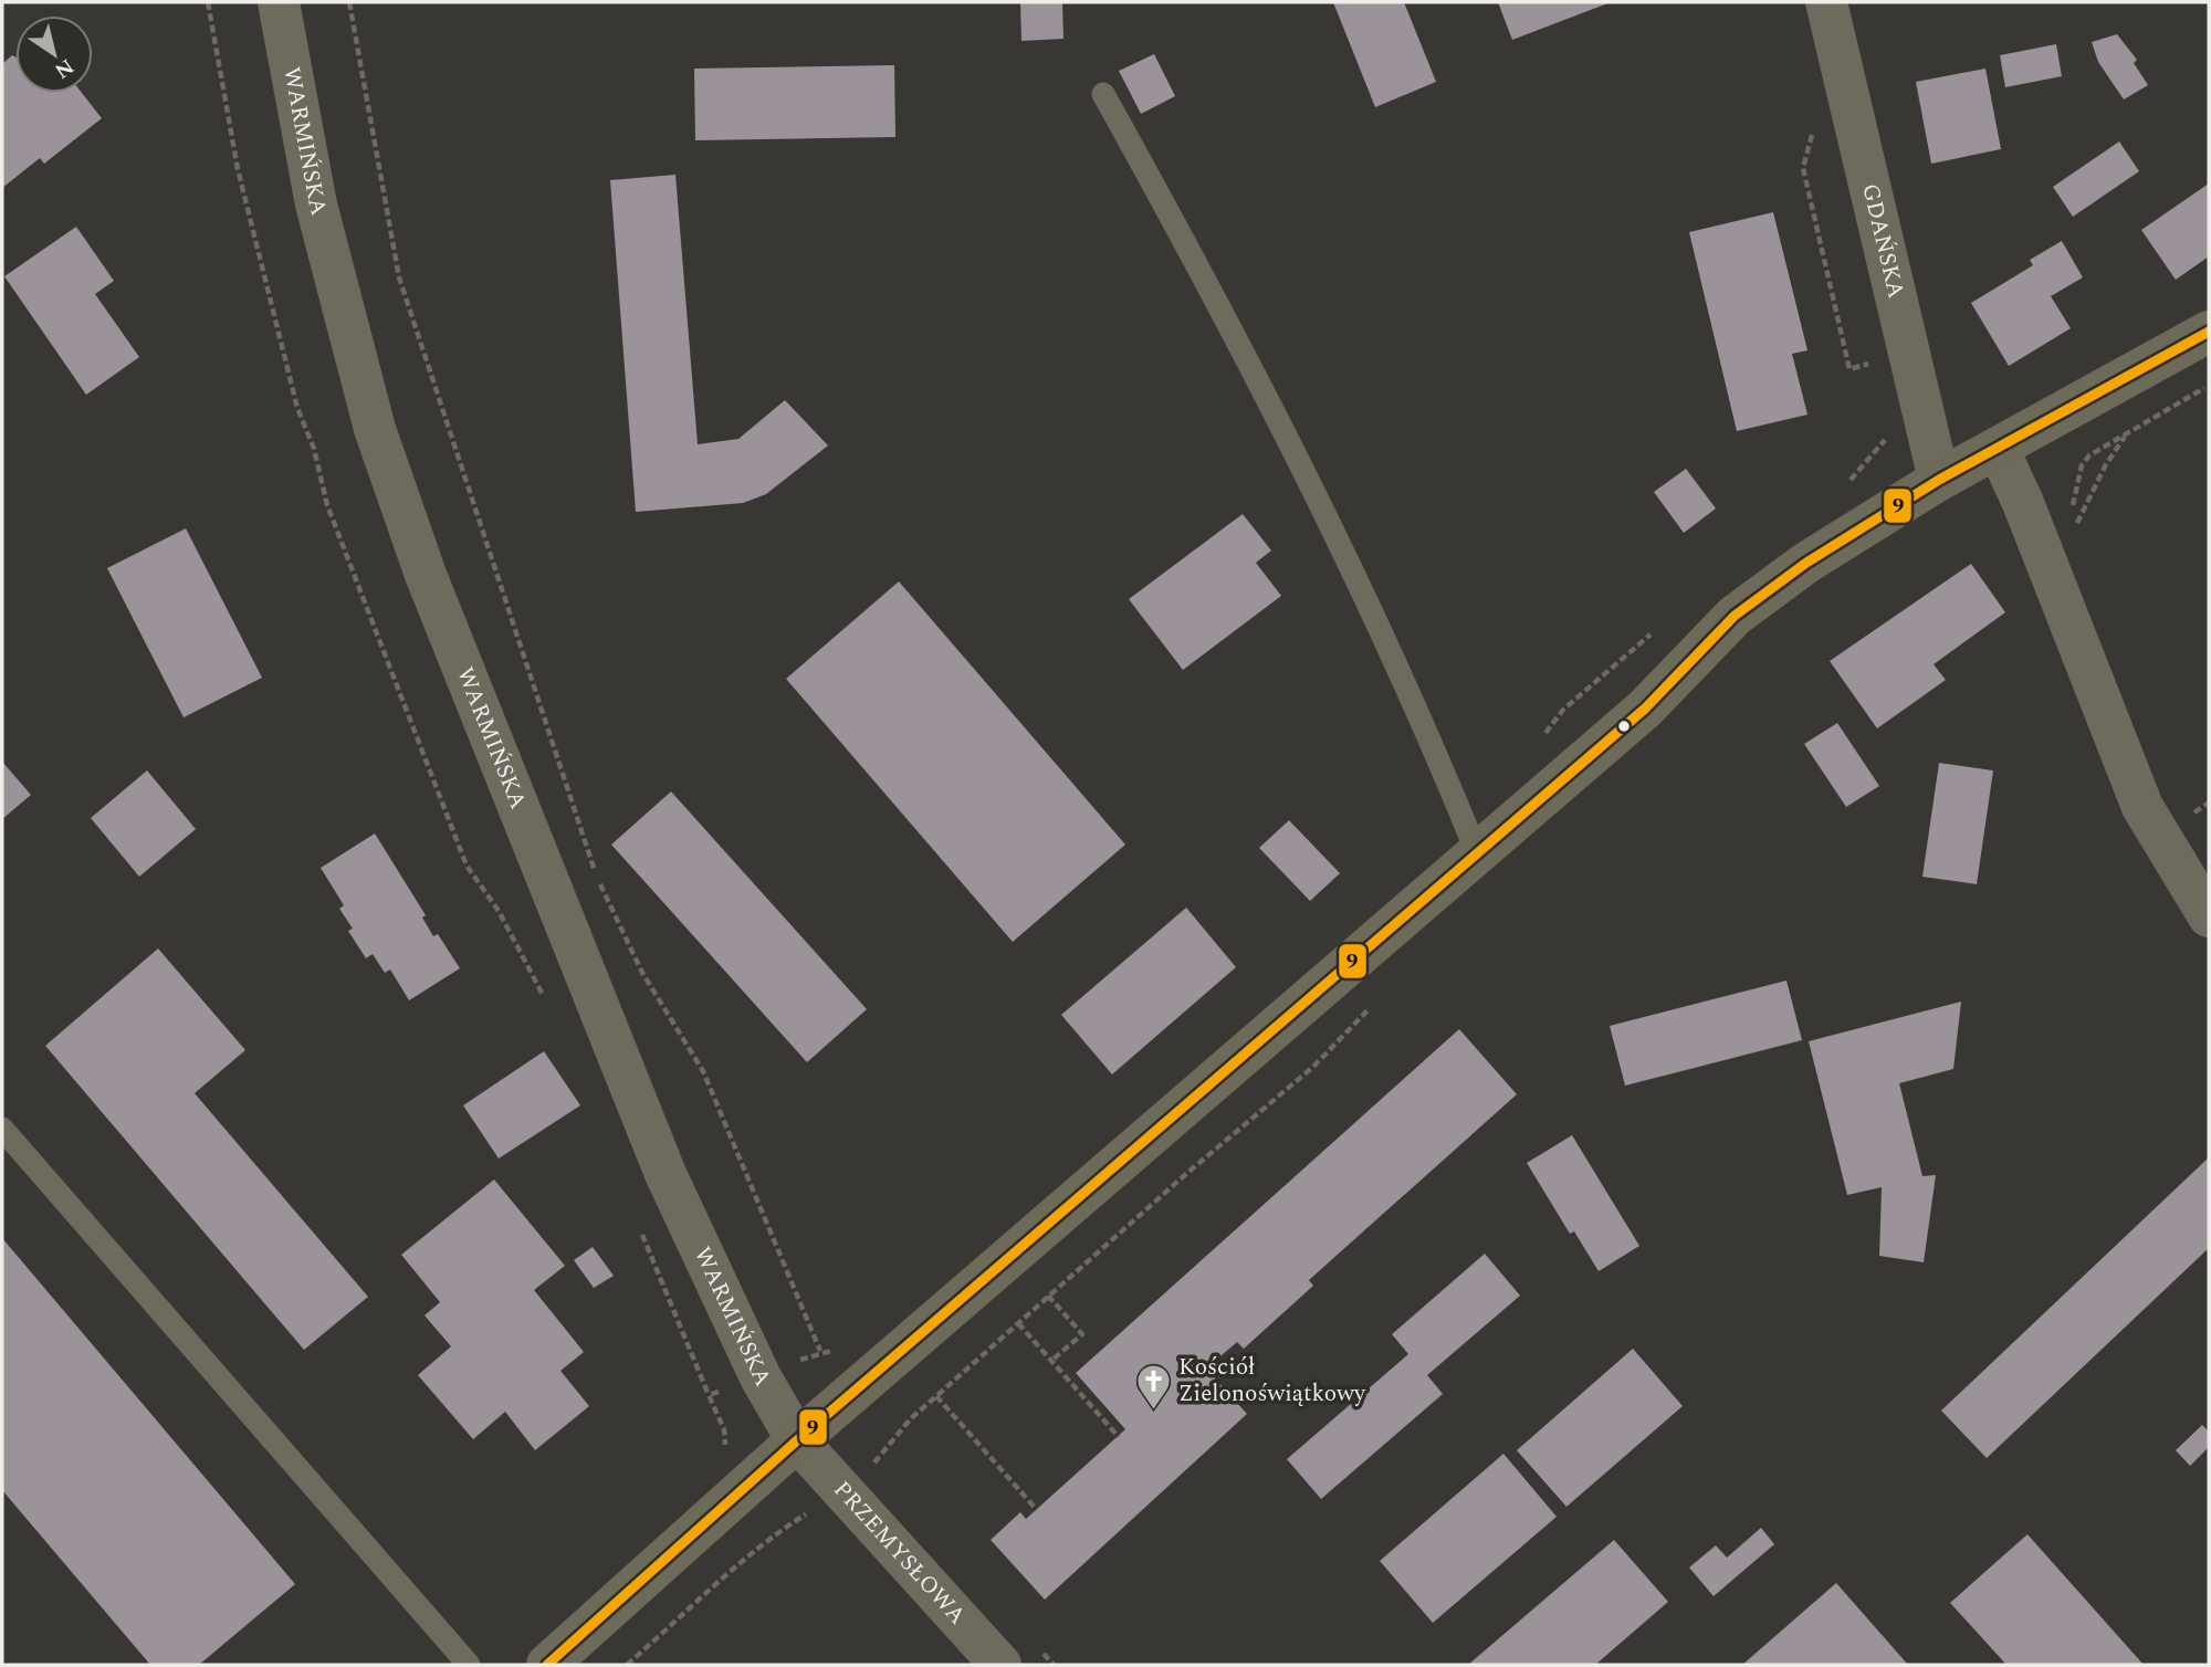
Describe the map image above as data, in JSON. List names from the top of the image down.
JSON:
{
  "streets": {
    "street": ["WARMIŃSKA", "GDAŃSKA", "PRZEMYSŁOWA"]
  },
  "crossings": [
    ["WARMIŃSKA", "PRZEMYSŁOWA"]
  ],
  "places": {
    "church": ["Kościół Zielonoświątkowy"]
  },
  "lines": ["transit line 9"],
  "north": "bottom right"
}
